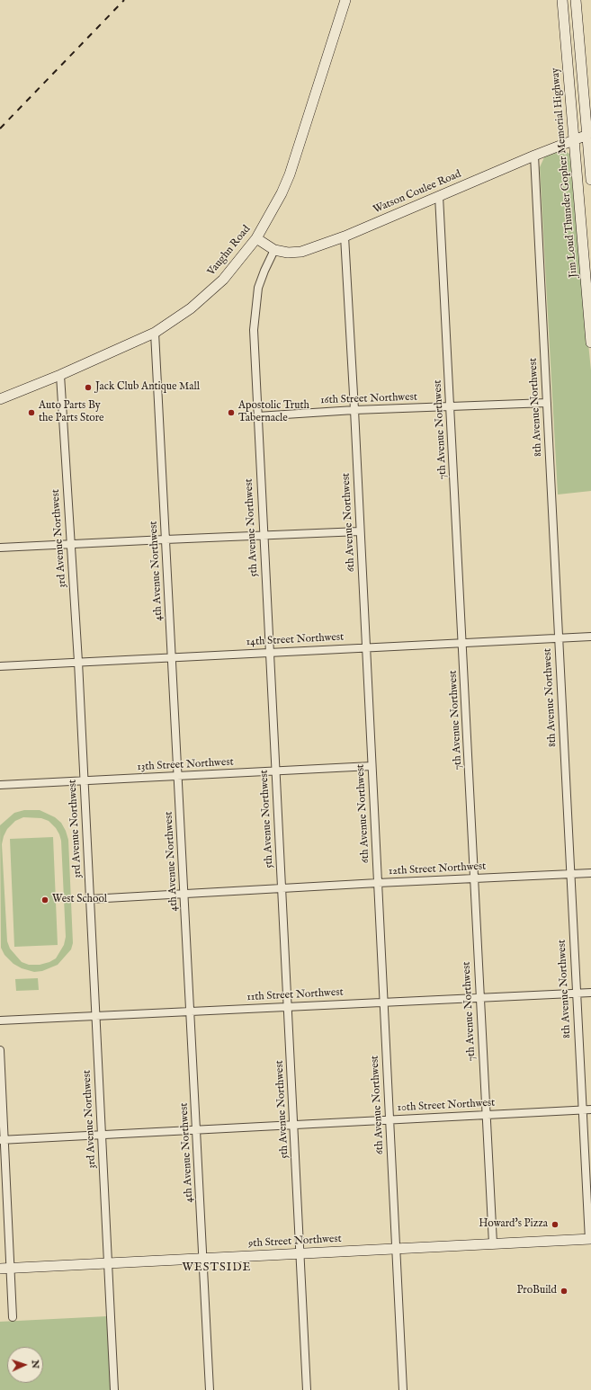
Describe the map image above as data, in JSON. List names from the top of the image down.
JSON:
{
  "streets": {
    "main road": [
      "Jim Loud Thunder Gopher Memorial Highway",
      "Watson Coulee Road",
      "Vaughn Road",
      "9th Street Northwest"
    ],
    "street": [
      "16th Street Northwest",
      "8th Avenue Northwest",
      "7th Avenue Northwest",
      "6th Avenue Northwest",
      "5th Avenue Northwest",
      "3rd Avenue Northwest",
      "4th Avenue Northwest",
      "14th Street Northwest",
      "13th Street Northwest",
      "12th Street Northwest",
      "11th Street Northwest",
      "10th Street Northwest"
    ]
  },
  "crossings": [
    ["Jim Loud Thunder Gopher Memorial Highway", "Watson Coulee Road"],
    ["Watson Coulee Road", "Vaughn Road"],
    ["Watson Coulee Road", "8th Avenue Northwest"],
    ["Watson Coulee Road", "7th Avenue Northwest"],
    ["Watson Coulee Road", "6th Avenue Northwest"],
    ["Watson Coulee Road", "5th Avenue Northwest"],
    ["Vaughn Road", "3rd Avenue Northwest"],
    ["Vaughn Road", "4th Avenue Northwest"],
    ["16th Street Northwest", "8th Avenue Northwest"],
    ["16th Street Northwest", "7th Avenue Northwest"],
    ["16th Street Northwest", "6th Avenue Northwest"],
    ["16th Street Northwest", "5th Avenue Northwest"],
    ["8th Avenue Northwest", "14th Street Northwest"],
    ["8th Avenue Northwest", "12th Street Northwest"],
    ["8th Avenue Northwest", "11th Street Northwest"],
    ["8th Avenue Northwest", "10th Street Northwest"],
    ["8th Avenue Northwest", "9th Street Northwest"],
    ["7th Avenue Northwest", "14th Street Northwest"],
    ["7th Avenue Northwest", "12th Street Northwest"],
    ["7th Avenue Northwest", "11th Street Northwest"],
    ["7th Avenue Northwest", "10th Street Northwest"],
    ["7th Avenue Northwest", "9th Street Northwest"],
    ["6th Avenue Northwest", "14th Street Northwest"],
    ["6th Avenue Northwest", "13th Street Northwest"],
    ["6th Avenue Northwest", "12th Street Northwest"],
    ["6th Avenue Northwest", "11th Street Northwest"],
    ["6th Avenue Northwest", "10th Street Northwest"],
    ["6th Avenue Northwest", "9th Street Northwest"],
    ["5th Avenue Northwest", "14th Street Northwest"],
    ["5th Avenue Northwest", "13th Street Northwest"],
    ["5th Avenue Northwest", "12th Street Northwest"],
    ["5th Avenue Northwest", "11th Street Northwest"],
    ["5th Avenue Northwest", "10th Street Northwest"],
    ["5th Avenue Northwest", "9th Street Northwest"],
    ["3rd Avenue Northwest", "14th Street Northwest"],
    ["3rd Avenue Northwest", "13th Street Northwest"],
    ["3rd Avenue Northwest", "12th Street Northwest"],
    ["3rd Avenue Northwest", "11th Street Northwest"],
    ["3rd Avenue Northwest", "10th Street Northwest"],
    ["3rd Avenue Northwest", "9th Street Northwest"],
    ["4th Avenue Northwest", "14th Street Northwest"],
    ["4th Avenue Northwest", "13th Street Northwest"],
    ["4th Avenue Northwest", "12th Street Northwest"],
    ["4th Avenue Northwest", "11th Street Northwest"],
    ["4th Avenue Northwest", "10th Street Northwest"],
    ["4th Avenue Northwest", "9th Street Northwest"]
  ],
  "districts": ["WESTSIDE"],
  "places": [
    "Jack Club Antique Mall",
    "Auto Parts By the Parts Store",
    "Apostolic Truth Tabernacle",
    "West School",
    "Howard's Pizza",
    "ProBuild"
  ],
  "north": "right"
}
